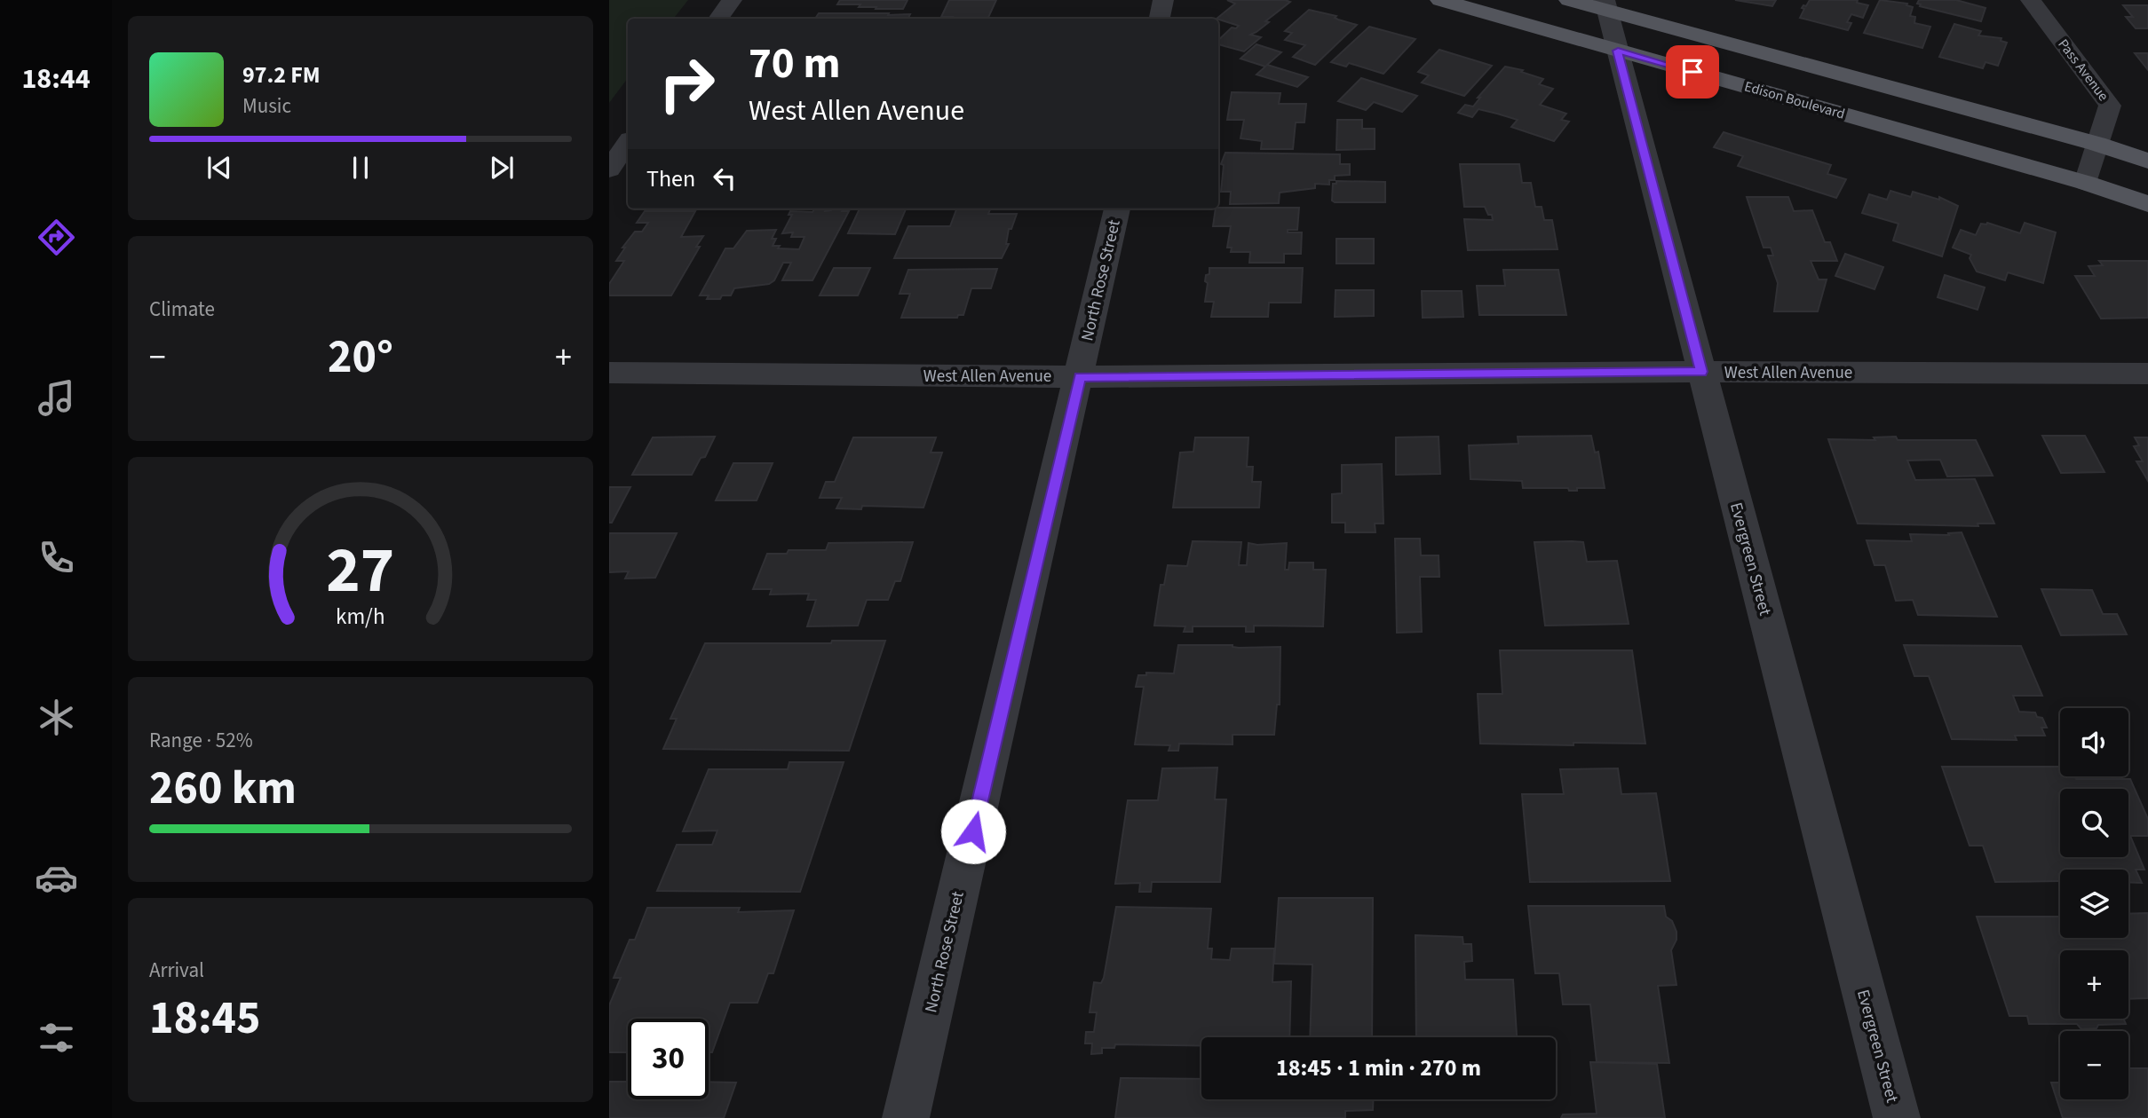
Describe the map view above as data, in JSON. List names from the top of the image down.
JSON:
{
  "streets": {
    "main road": ["Edison Boulevard"],
    "street": [
      "Pass Avenue",
      "North Rose Street",
      "West Allen Avenue",
      "Evergreen Street"
    ]
  },
  "crossings": [
    ["Pass Avenue", "Edison Boulevard"],
    ["Edison Boulevard", "Evergreen Street"],
    ["North Rose Street", "West Allen Avenue"],
    ["West Allen Avenue", "Evergreen Street"]
  ],
  "page": {
    "tabs": "18:44",
    "turn": ["70 m", "West Allen Avenue"],
    "song": ["97.2 FM", "Music"],
    "then": "Then",
    "tile": [
      "Climate",
      ["Range · 52%", "260 km"],
      ["Arrival", "18:45"]
    ],
    "heat": ["−", "20°", "+"],
    "map_buttons": ["+", "−"],
    "limit": "30",
    "trip": "18:45 · 1 min · 270 m",
    "gauge": ["27", "km/h"]
  }
}
